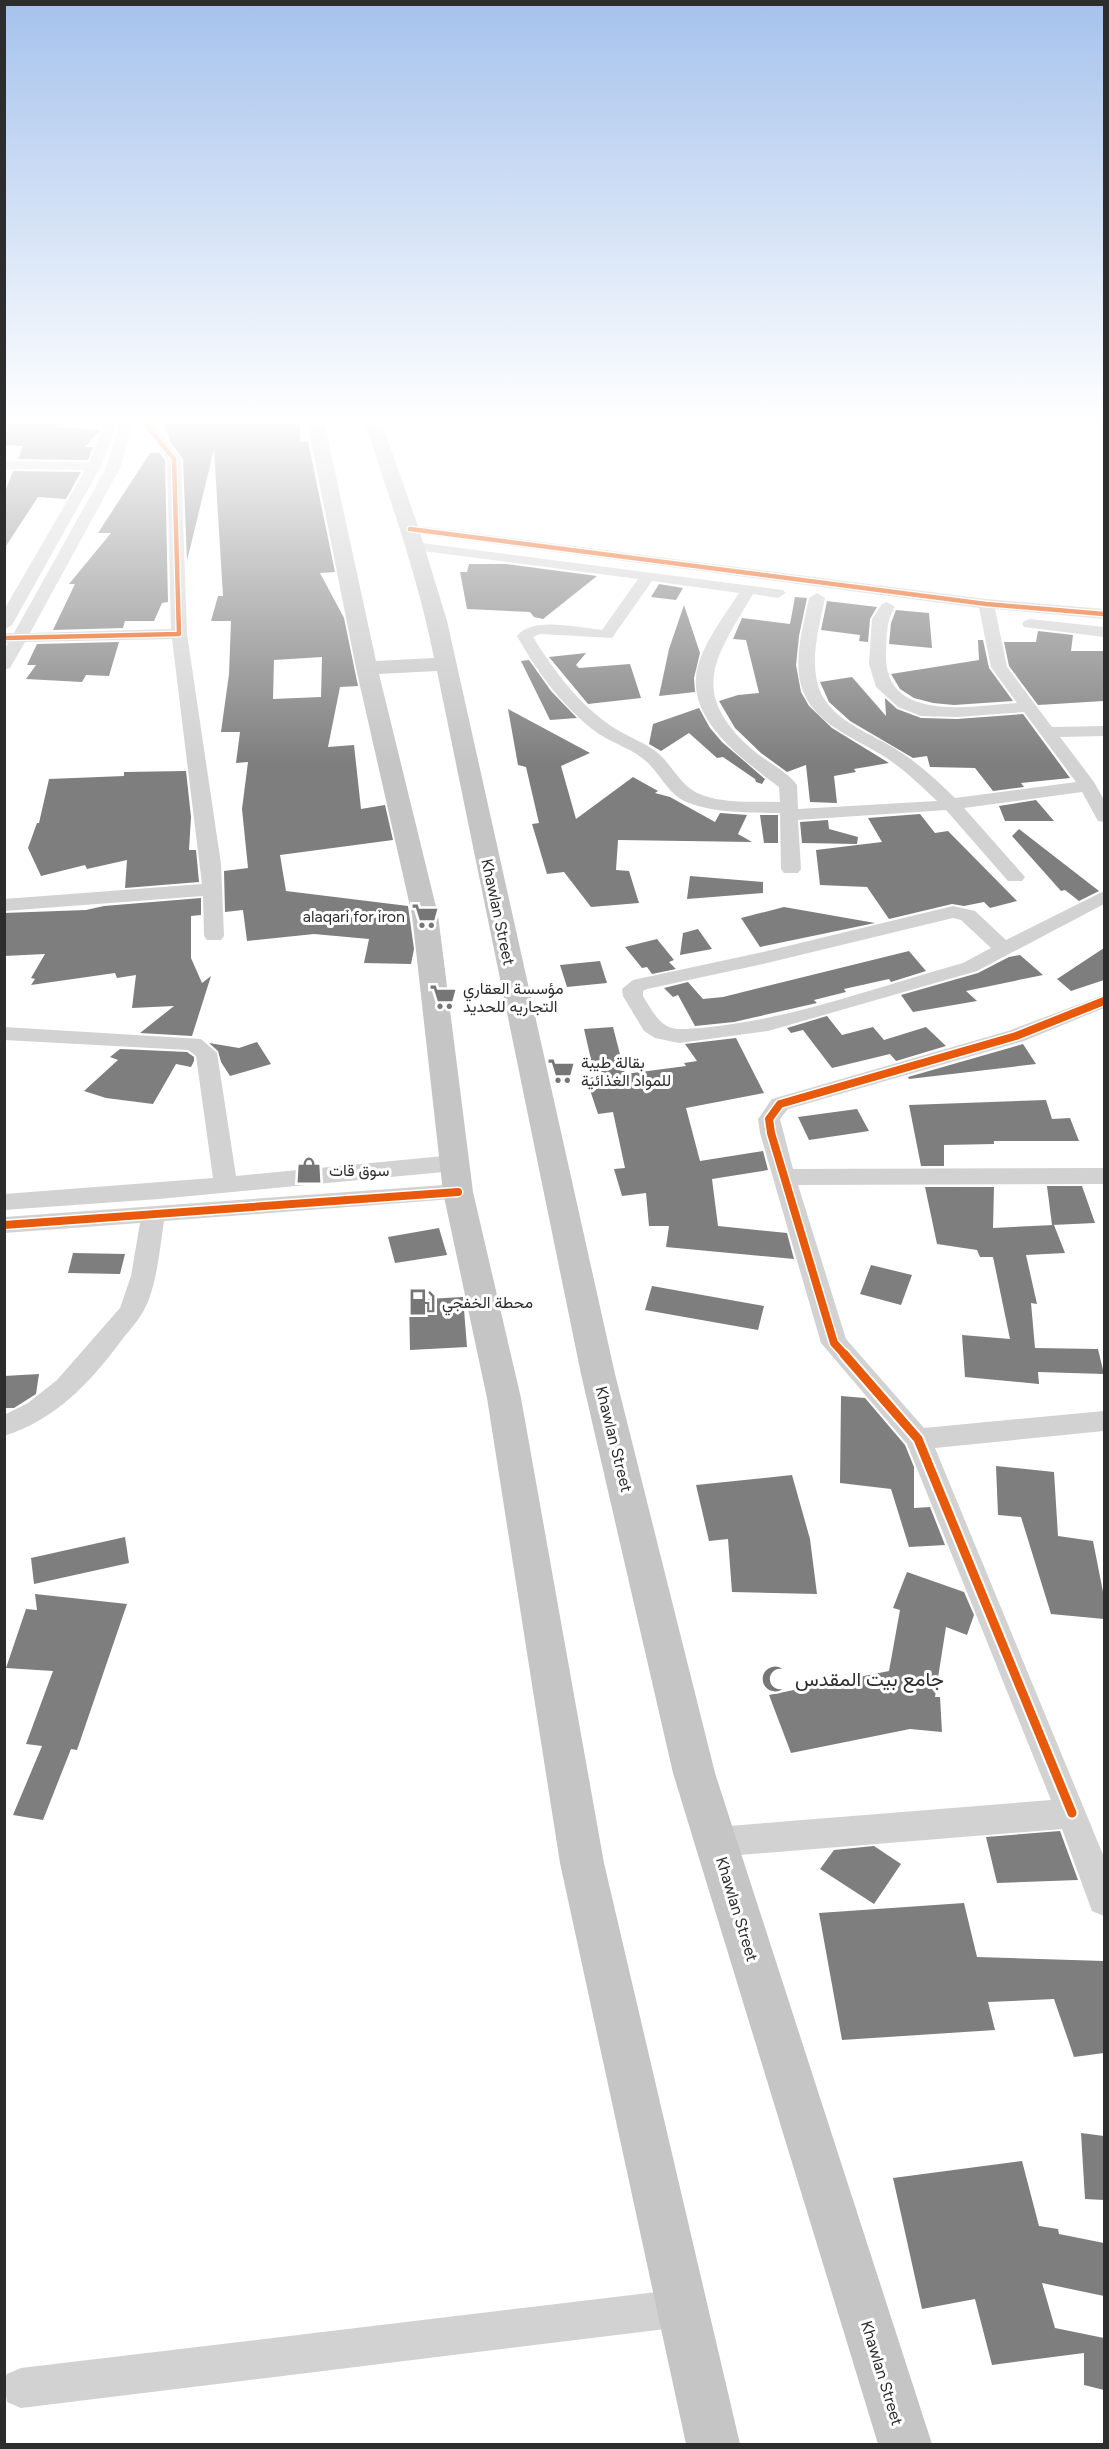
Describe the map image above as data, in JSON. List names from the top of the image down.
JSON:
{
  "streets": {
    "main road": ["Khawlan Street"]
  },
  "places": {
    "supermarket": ["alaqari for iron", "مؤسسة العقاري التجاريه للحديد", "بقالة طيبة للمواد الغذائية"],
    "shop": ["سوق قات"],
    "fuel station": ["محطة الخفجي"],
    "mosque": ["جامع بيت المقدس"]
  }
}
